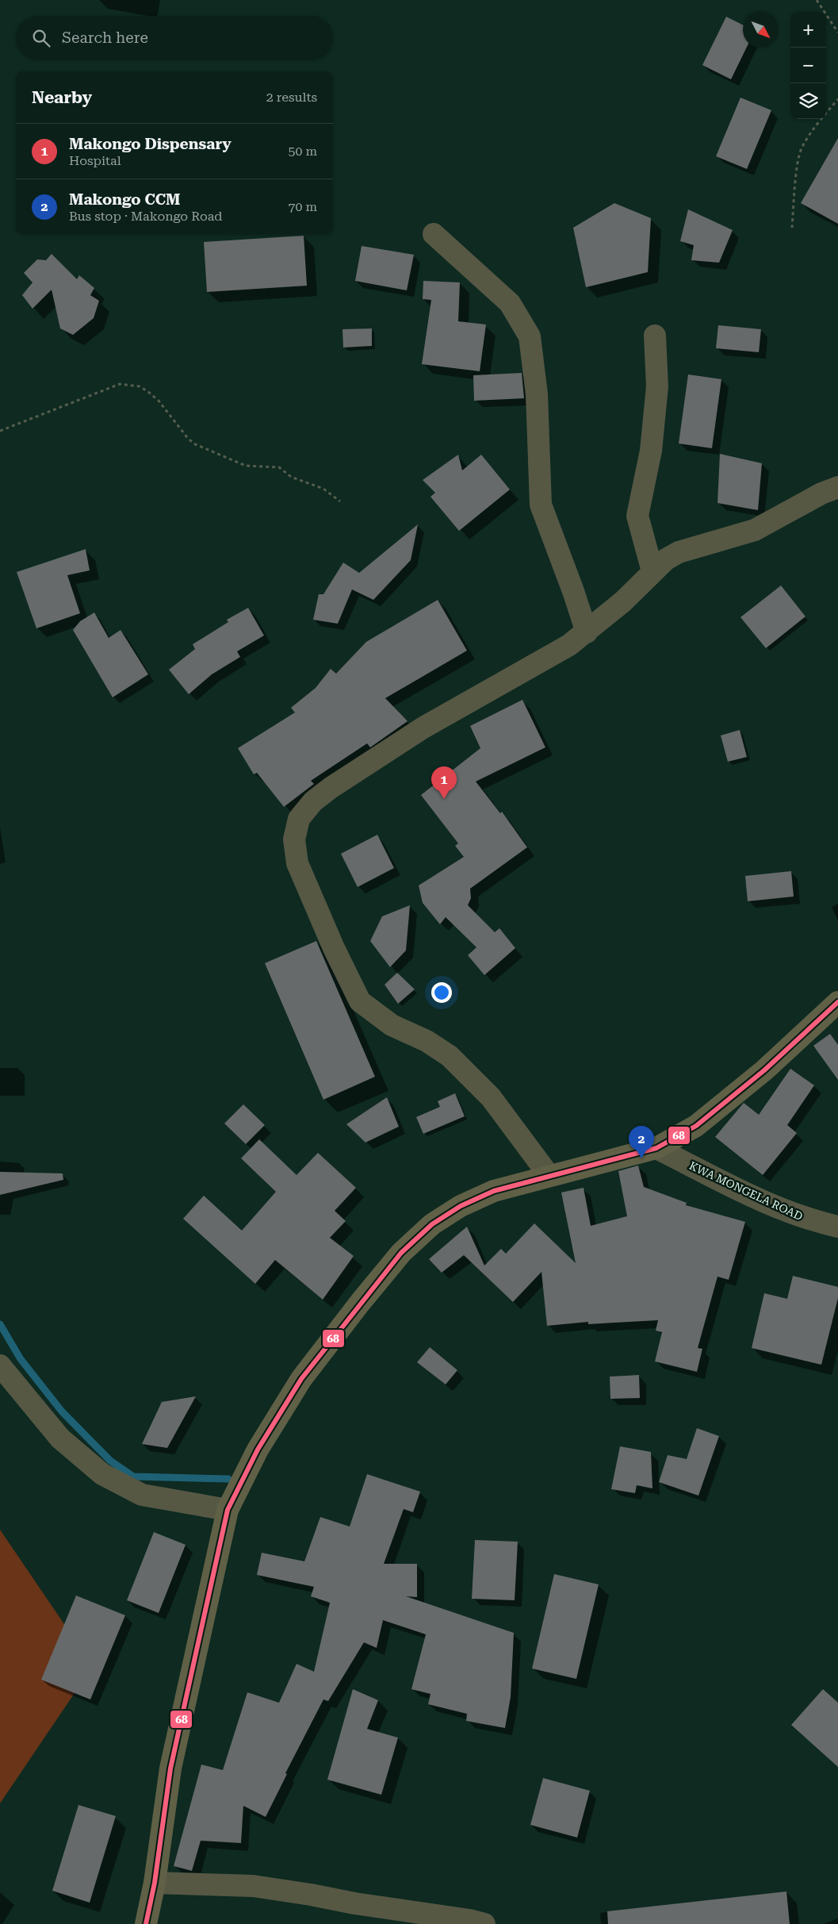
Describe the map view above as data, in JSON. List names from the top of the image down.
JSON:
{
  "streets": {
    "street": ["KWA MONGELA ROAD"]
  },
  "lines": ["transit line 68"],
  "north": "bottom right",
  "page": {
    "map_buttons": ["+", "−"],
    "search": "Search here",
    "heading": ["Nearby", "2 results"],
    "list": [
      {
        "mark": "1",
        "name": "Makongo Dispensary",
        "note": "Hospital",
        "value": "50 m"
      },
      {
        "mark": "2",
        "name": "Makongo CCM",
        "note": "Bus stop · Makongo Road",
        "value": "70 m"
      }
    ],
    "pins": ["1", "2"]
  }
}
